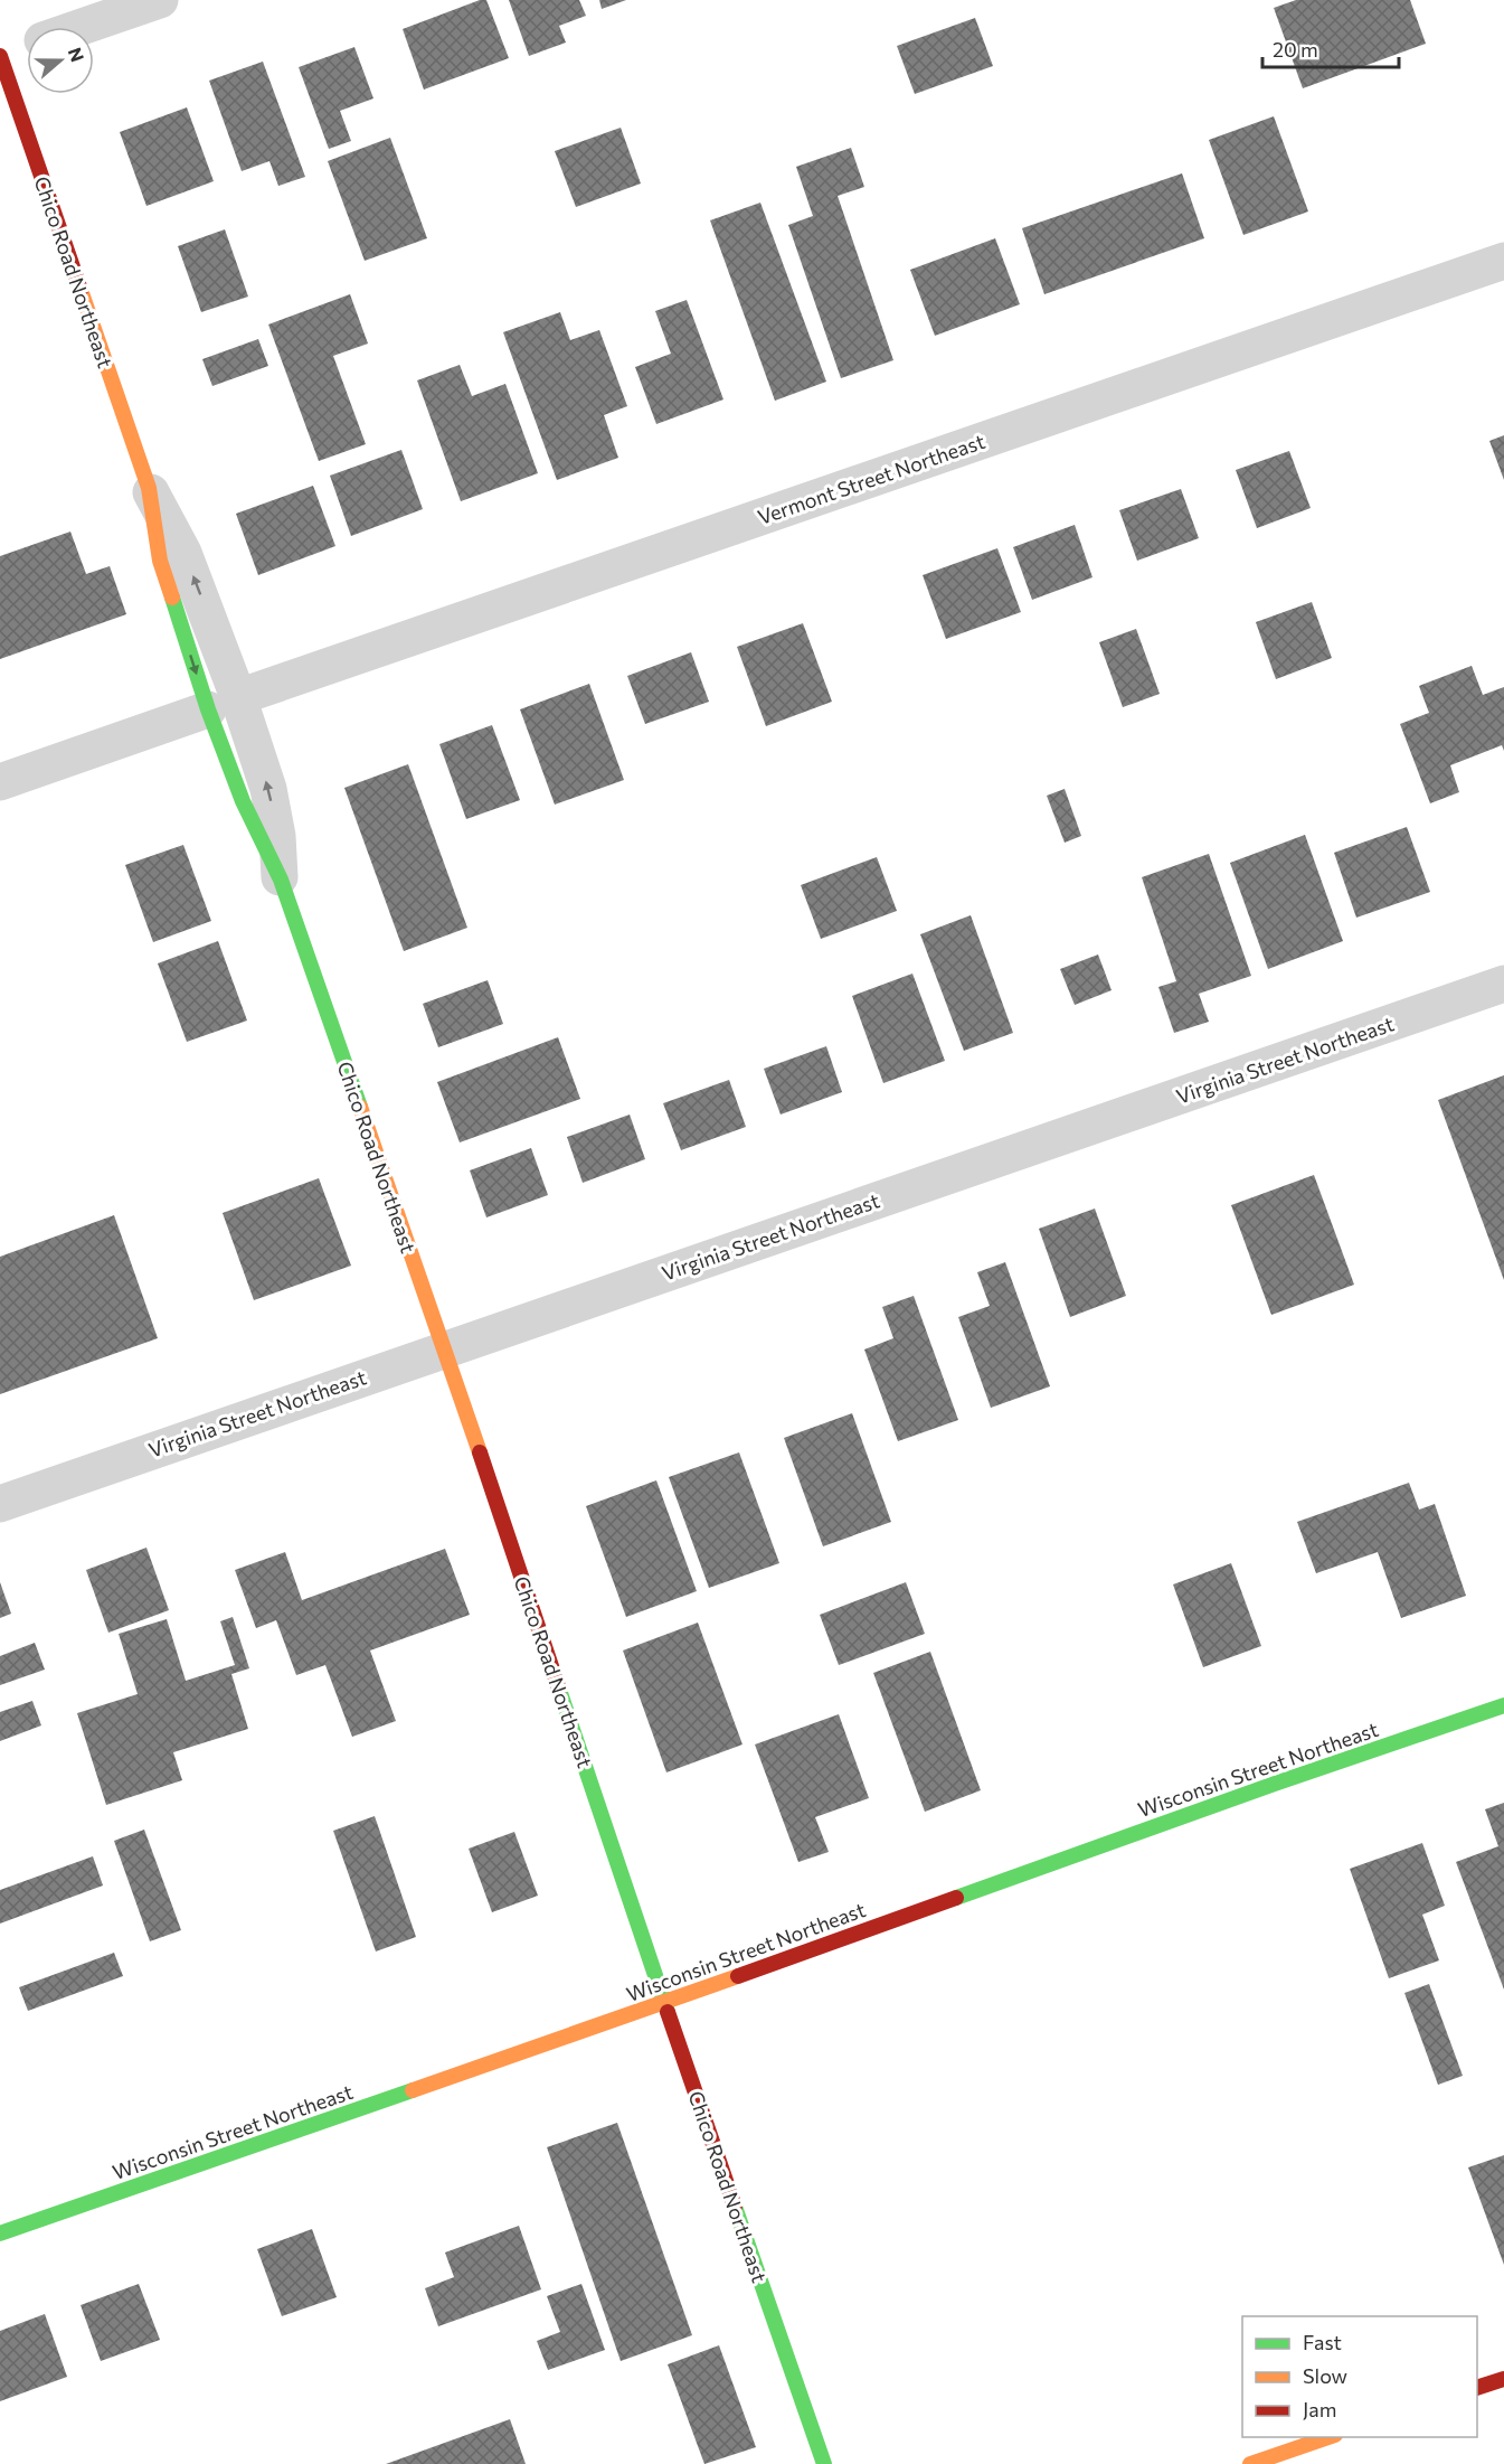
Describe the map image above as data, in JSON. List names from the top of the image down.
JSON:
{
  "streets": {
    "street": [
      "Chico Road Northeast",
      "Vermont Street Northeast",
      "Virginia Street Northeast",
      "Wisconsin Street Northeast"
    ]
  },
  "crossings": [
    ["Chico Road Northeast", "Vermont Street Northeast"],
    ["Chico Road Northeast", "Virginia Street Northeast"],
    ["Chico Road Northeast", "Wisconsin Street Northeast"]
  ],
  "legend": ["Fast", "Slow", "Jam"],
  "scale_bar": "20 m",
  "north": "right"
}
